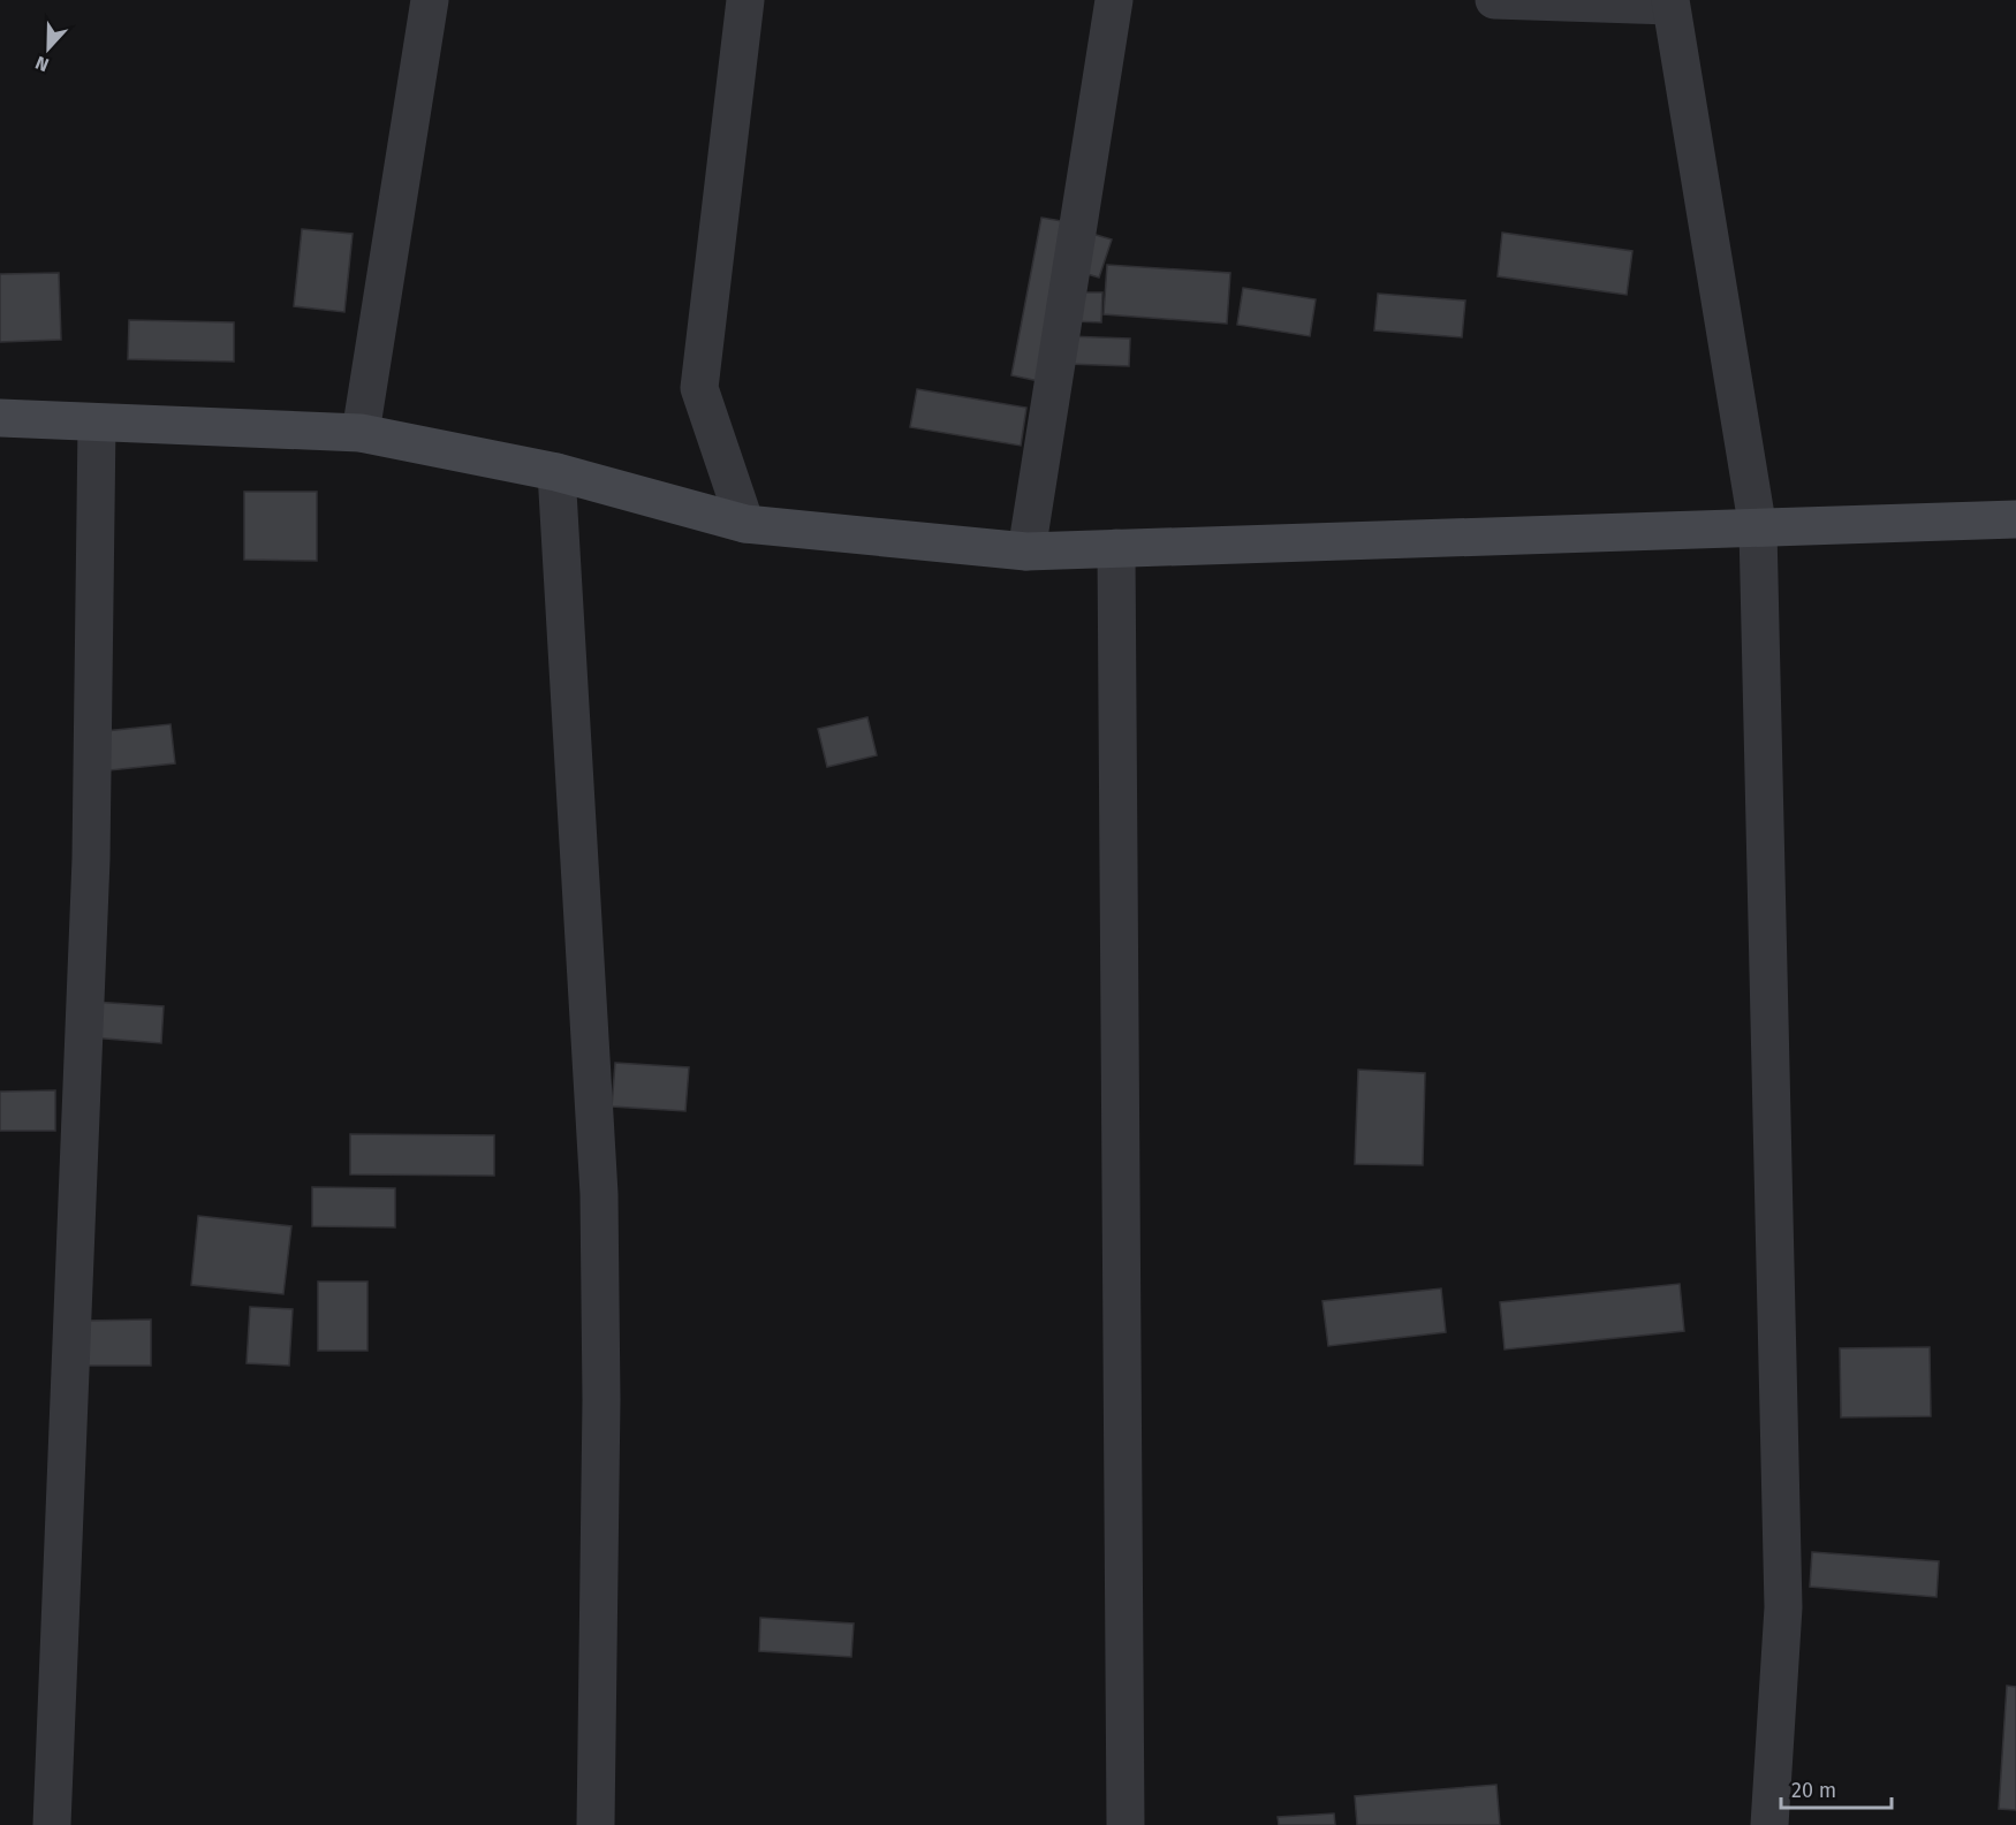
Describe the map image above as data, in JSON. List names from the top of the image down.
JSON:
{
  "scale_bar": "20 m",
  "north": "bottom"
}
